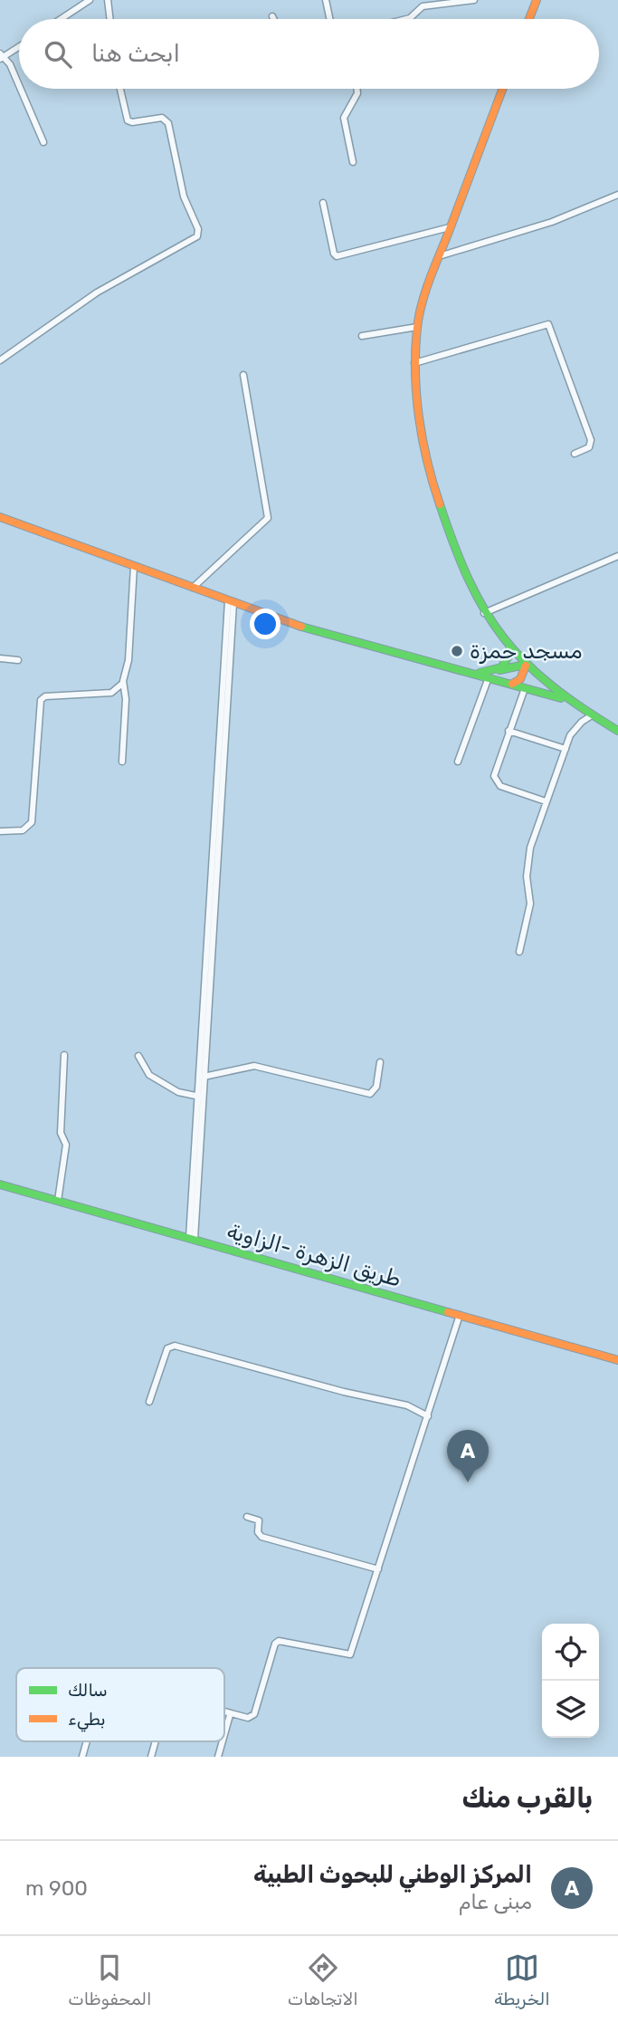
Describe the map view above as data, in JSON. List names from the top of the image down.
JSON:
{
  "streets": {
    "main road": ["طريق الزهرة -الزاوية"]
  },
  "places": ["مسجد حمزة"],
  "legend": ["سالك", "بطيء"],
  "page": {
    "search": "ابحث هنا",
    "pins": "A",
    "heading": "بالقرب منك",
    "list": [
      {
        "mark": "A",
        "name": "المركز الوطني للبحوث الطبية",
        "note": "مبنى عام",
        "value": "900 m"
      }
    ],
    "nav": ["الخريطة", "الاتجاهات", "المحفوظات"]
  }
}
